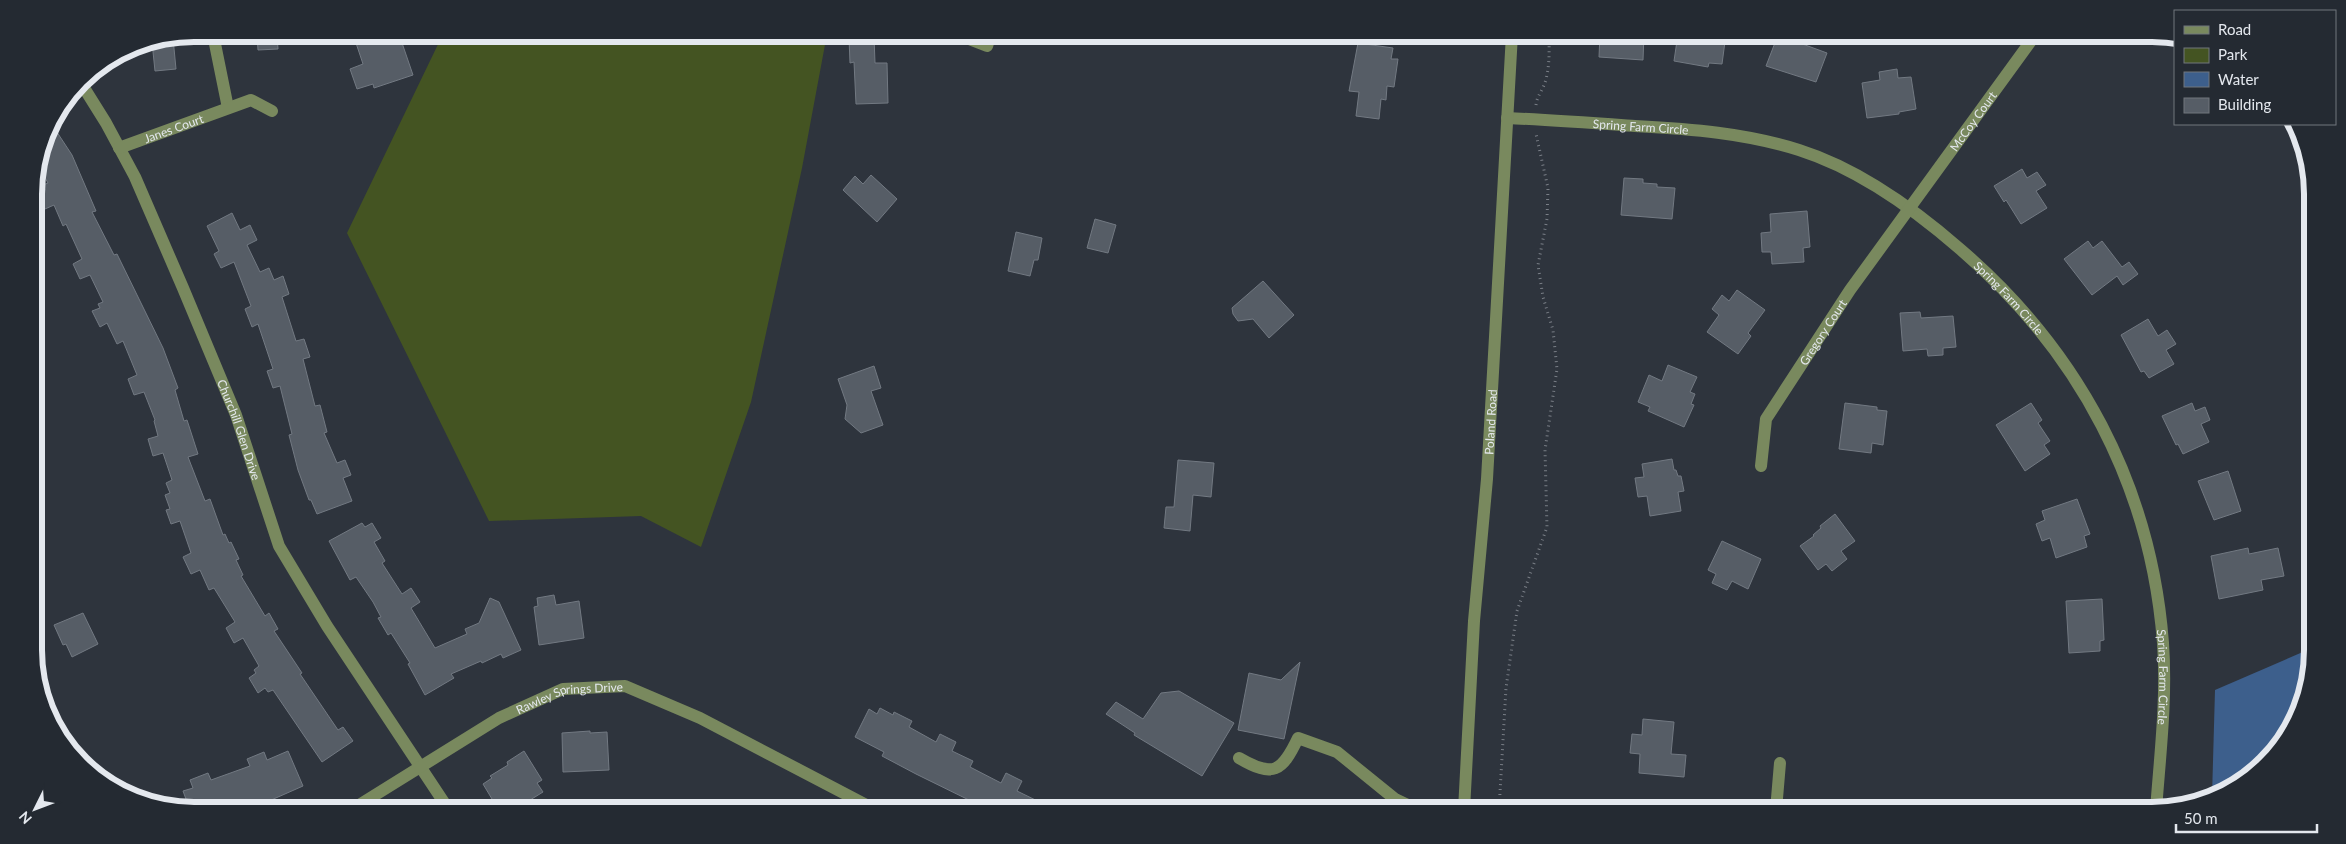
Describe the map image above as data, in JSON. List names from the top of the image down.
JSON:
{
  "streets": {
    "street": [
      "McCoy Court",
      "Spring Farm Circle",
      "Janes Court",
      "Gregory Court",
      "Poland Road",
      "Churchill Glen Drive",
      "Rawley Springs Drive"
    ]
  },
  "crossings": [
    ["McCoy Court", "Spring Farm Circle"],
    ["McCoy Court", "Gregory Court"],
    ["Spring Farm Circle", "Gregory Court"],
    ["Spring Farm Circle", "Poland Road"],
    ["Janes Court", "Churchill Glen Drive"],
    ["Churchill Glen Drive", "Rawley Springs Drive"]
  ],
  "legend": [
    "Road",
    "Park",
    "Water",
    "Building"
  ],
  "scale_bar": "50 m",
  "north": "bottom left"
}
